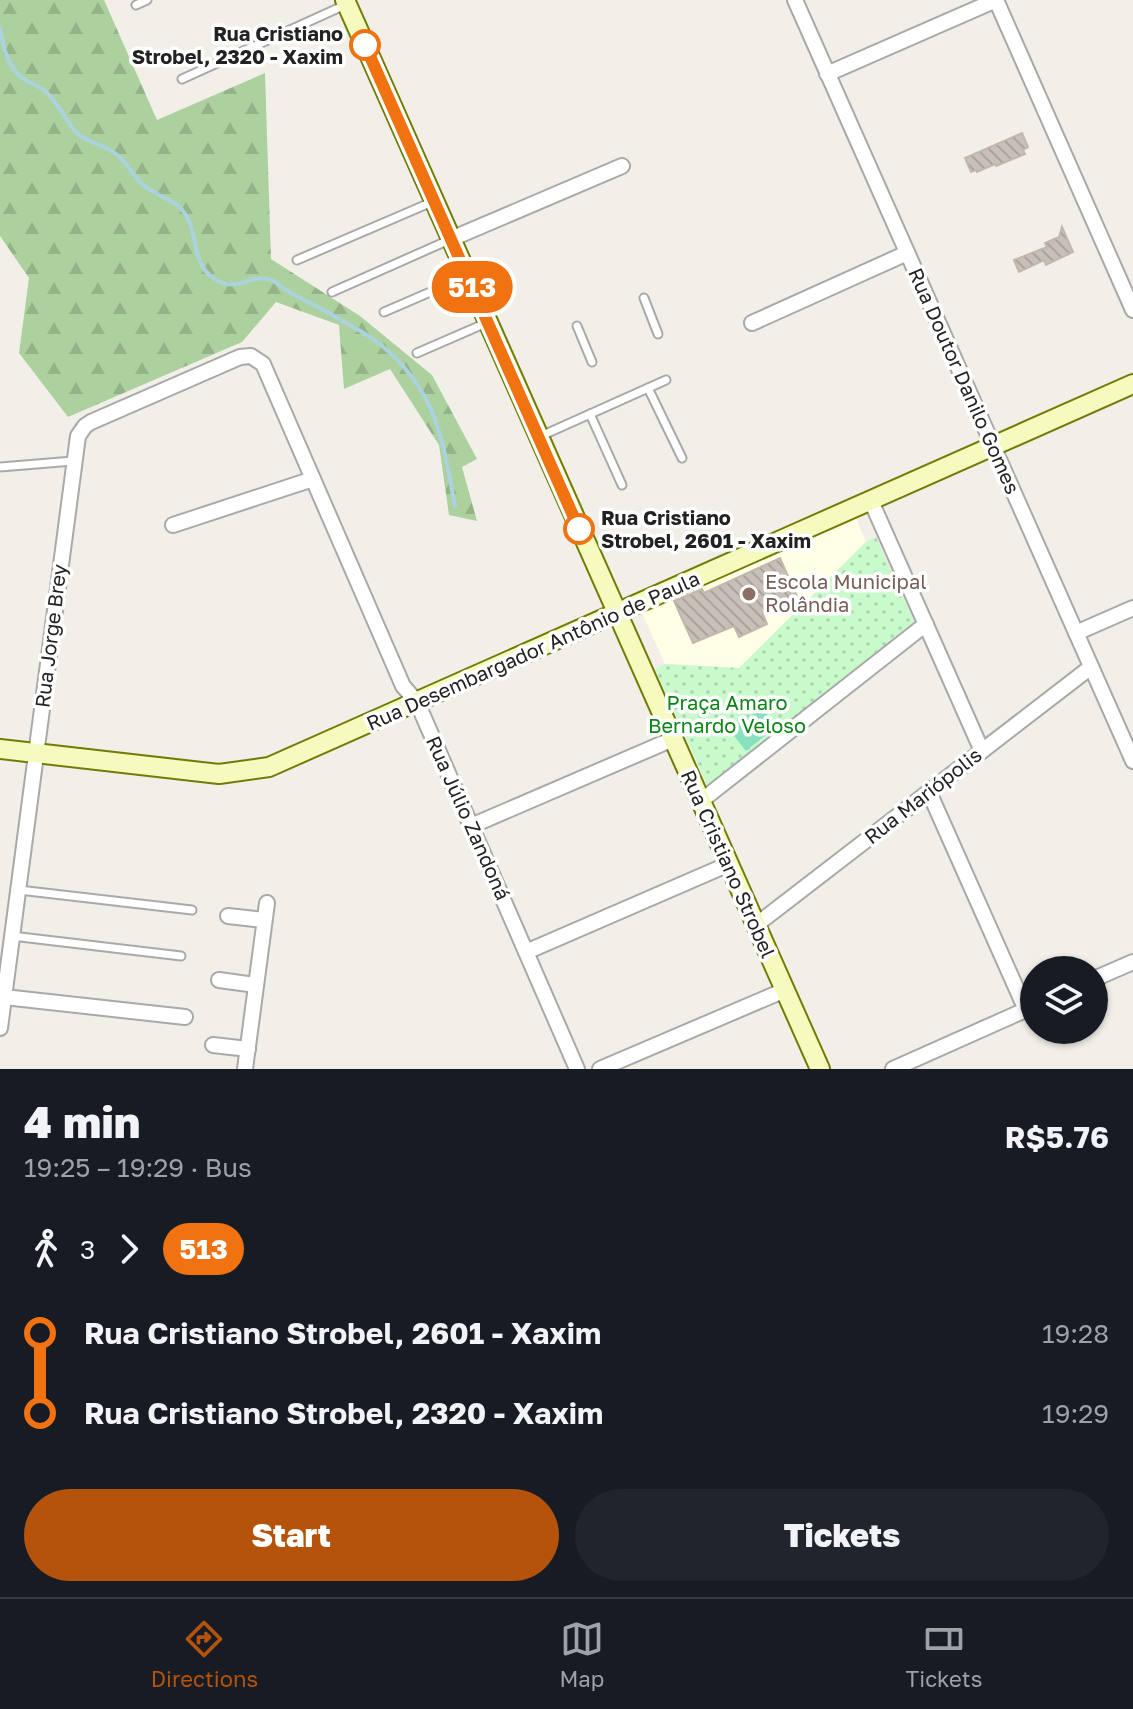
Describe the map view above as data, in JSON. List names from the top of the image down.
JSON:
{
  "streets": {
    "main road": ["Rua Desembargador Antônio de Paula", "Rua Cristiano Strobel"],
    "street": [
      "Rua Doutor Danilo Gomes",
      "Rua Jorge Brey",
      "Rua Mariópolis",
      "Rua Júlio Zandoná"
    ]
  },
  "crossings": [
    ["Rua Doutor Danilo Gomes", "Rua Desembargador Antônio de Paula"],
    ["Rua Doutor Danilo Gomes", "Rua Mariópolis"],
    ["Rua Jorge Brey", "Rua Desembargador Antônio de Paula"],
    ["Rua Jorge Brey", "Rua Júlio Zandoná"],
    ["Rua Desembargador Antônio de Paula", "Rua Júlio Zandoná"],
    ["Rua Desembargador Antônio de Paula", "Rua Cristiano Strobel"],
    ["Rua Mariópolis", "Rua Cristiano Strobel"]
  ],
  "parks": ["Praça Amaro Bernardo Veloso"],
  "places": ["Rua Cristiano Strobel, 2320 - Xaxim", "Rua Cristiano Strobel, 2601 - Xaxim", "Escola Municipal Rolândia"],
  "lines": ["bus line 513"],
  "page": {
    "on_map": "513",
    "heading": ["4 min", "19:25 – 19:29 · Bus", "R$5.76"],
    "legs": ["3", "513"],
    "list": [
      {
        "name": "Rua Cristiano Strobel, 2601 - Xaxim",
        "value": "19:28"
      },
      {
        "name": "Rua Cristiano Strobel, 2320 - Xaxim",
        "value": "19:29"
      }
    ],
    "buttons": ["Start", "Tickets"],
    "tabs": ["Directions", "Map", "Tickets"]
  }
}
